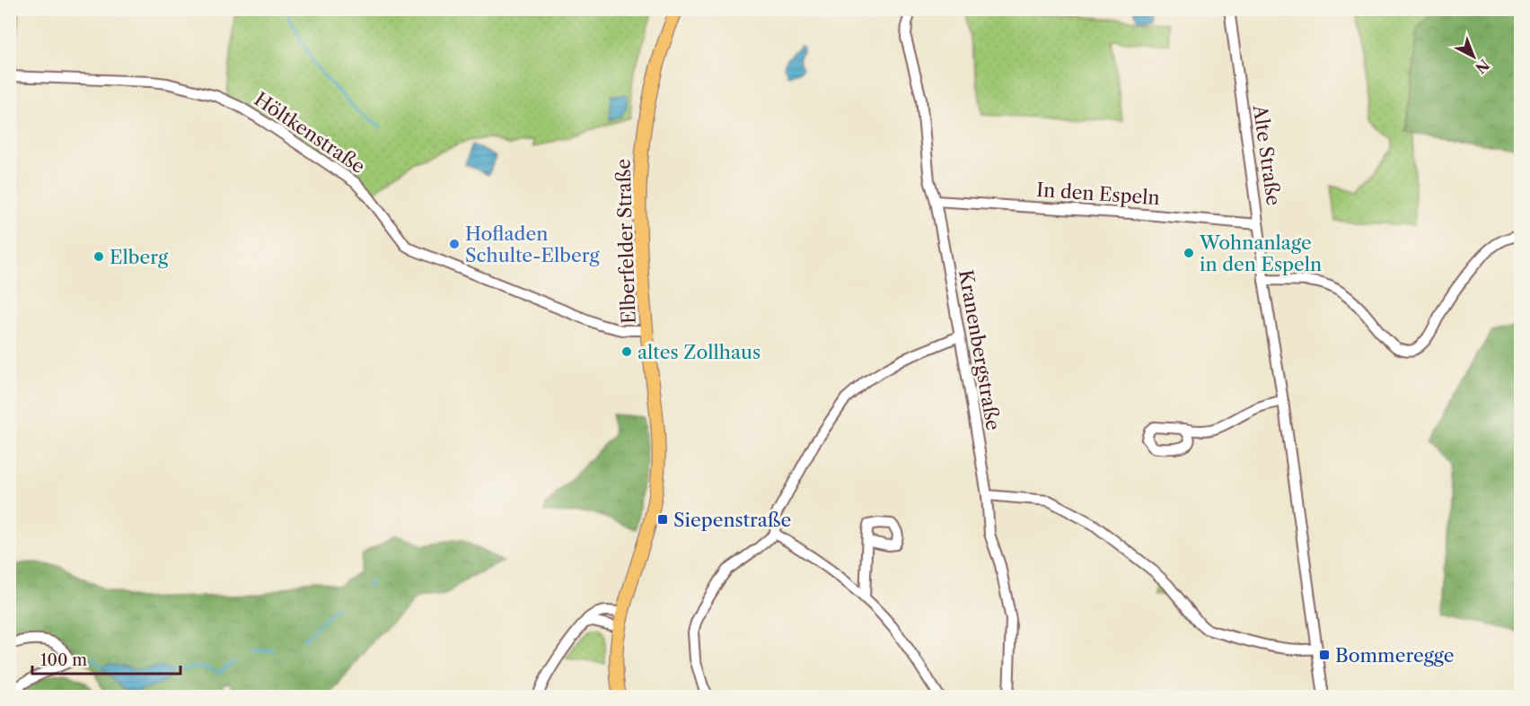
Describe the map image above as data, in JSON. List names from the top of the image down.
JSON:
{
  "streets": {
    "main road": ["Elberfelder Straße"],
    "street": [
      "Höltkenstraße",
      "Alte Straße",
      "In den Espeln",
      "Kranenbergstraße"
    ]
  },
  "crossings": [
    ["Höltkenstraße", "Elberfelder Straße"],
    ["Alte Straße", "In den Espeln"],
    ["In den Espeln", "Kranenbergstraße"]
  ],
  "places": {
    "other": [
      "Hofladen Schulte-Elberg",
      "Wohnanlage in den Espeln",
      "Elberg",
      "altes Zollhaus"
    ],
    "transit": ["Siepenstraße", "Bommeregge"]
  },
  "scale_bar": "100 m",
  "north": "bottom right"
}
